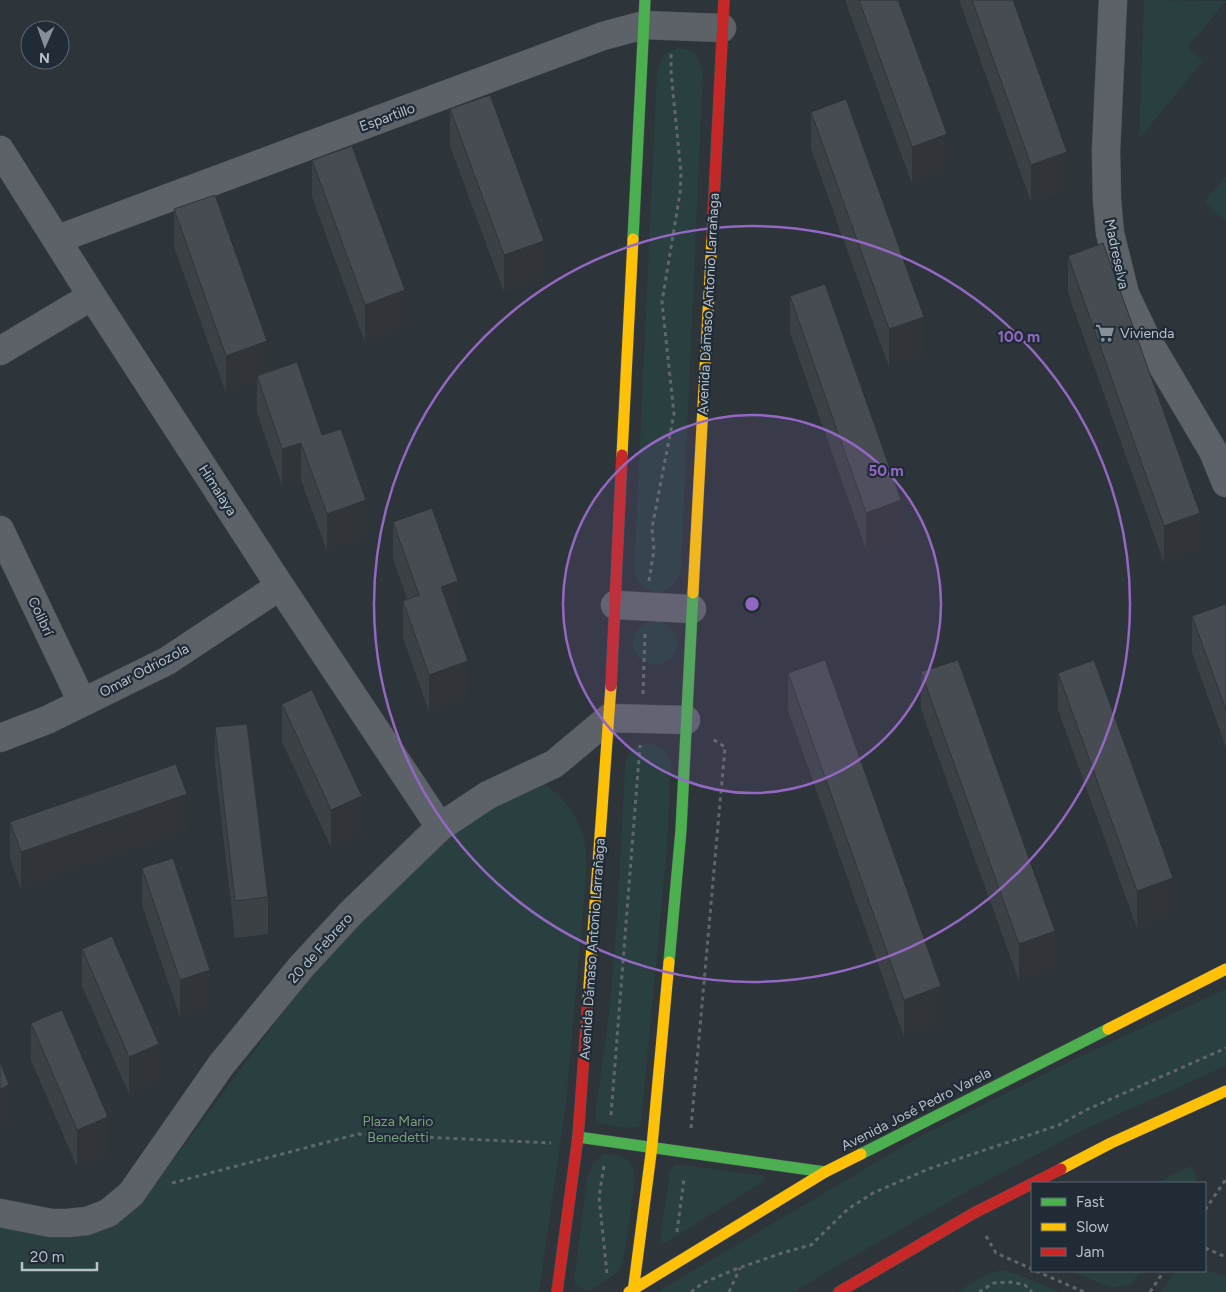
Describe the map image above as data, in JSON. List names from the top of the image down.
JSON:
{
  "streets": {
    "street": [
      "Espartillo",
      "Madreselva",
      "Avenida Dámaso Antonio Larrañaga",
      "Himalaya",
      "Colibrí",
      "Omar Odriozola",
      "20 de Febrero",
      "Avenida José Pedro Varela"
    ]
  },
  "crossings": [
    ["Espartillo", "Avenida Dámaso Antonio Larrañaga"],
    ["Espartillo", "Himalaya"],
    ["Avenida Dámaso Antonio Larrañaga", "20 de Febrero"],
    ["Avenida Dámaso Antonio Larrañaga", "Avenida José Pedro Varela"],
    ["Himalaya", "Omar Odriozola"],
    ["Himalaya", "20 de Febrero"],
    ["Colibrí", "Omar Odriozola"]
  ],
  "parks": ["Plaza Mario Benedetti"],
  "places": {
    "supermarket": ["Vivienda"]
  },
  "legend": ["Fast", "Slow", "Jam"],
  "scale_bar": "20 m",
  "north": "bottom",
  "rings": ["100 m", "50 m"]
}
